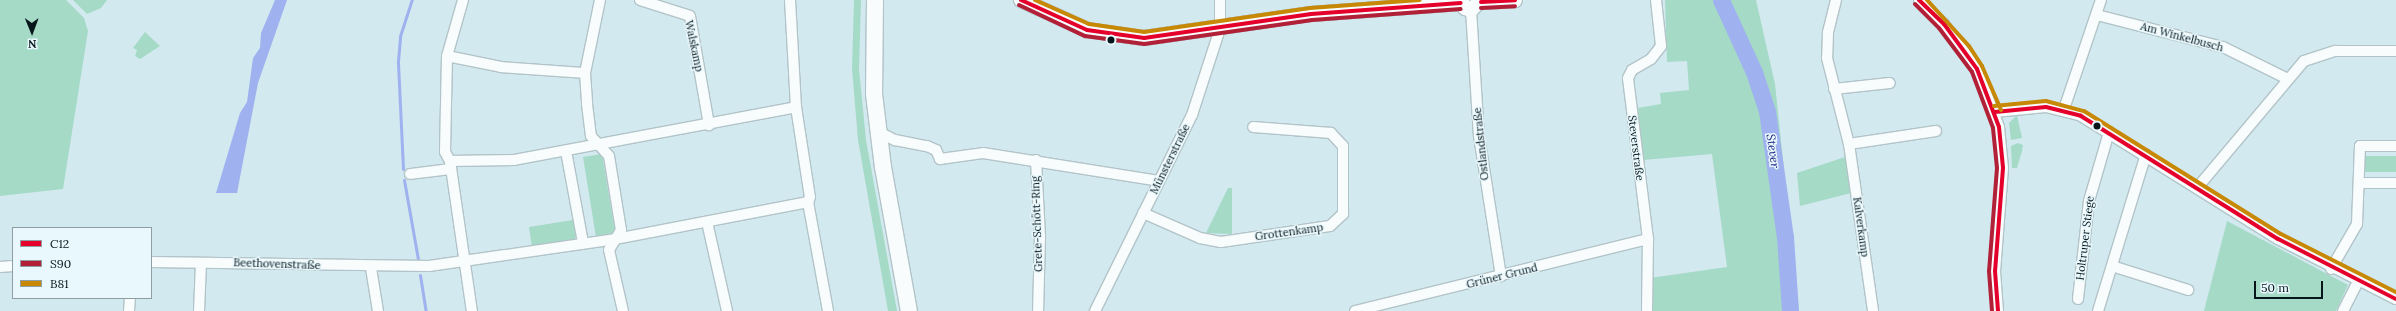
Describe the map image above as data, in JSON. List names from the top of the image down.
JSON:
{
  "streets": {
    "street": [
      "Am Winkelbusch",
      "Walskamp",
      "Ostlandstraße",
      "Steverstraße",
      "Münsterstraße",
      "Grete-Schött-Ring",
      "Kalverkamp",
      "Grottenkamp",
      "Holtruper Stiege",
      "Beethovenstraße",
      "Grüner Grund"
    ]
  },
  "crossings": [
    ["Ostlandstraße", "Grüner Grund"],
    ["Steverstraße", "Grüner Grund"],
    ["Münsterstraße", "Grete-Schött-Ring"],
    ["Münsterstraße", "Grottenkamp"]
  ],
  "water": ["Stever"],
  "lines": ["transit line C12", "transit line B81", "transit line S90"],
  "legend": ["C12", "S90", "B81"],
  "scale_bar": "50 m",
  "north": "bottom"
}
